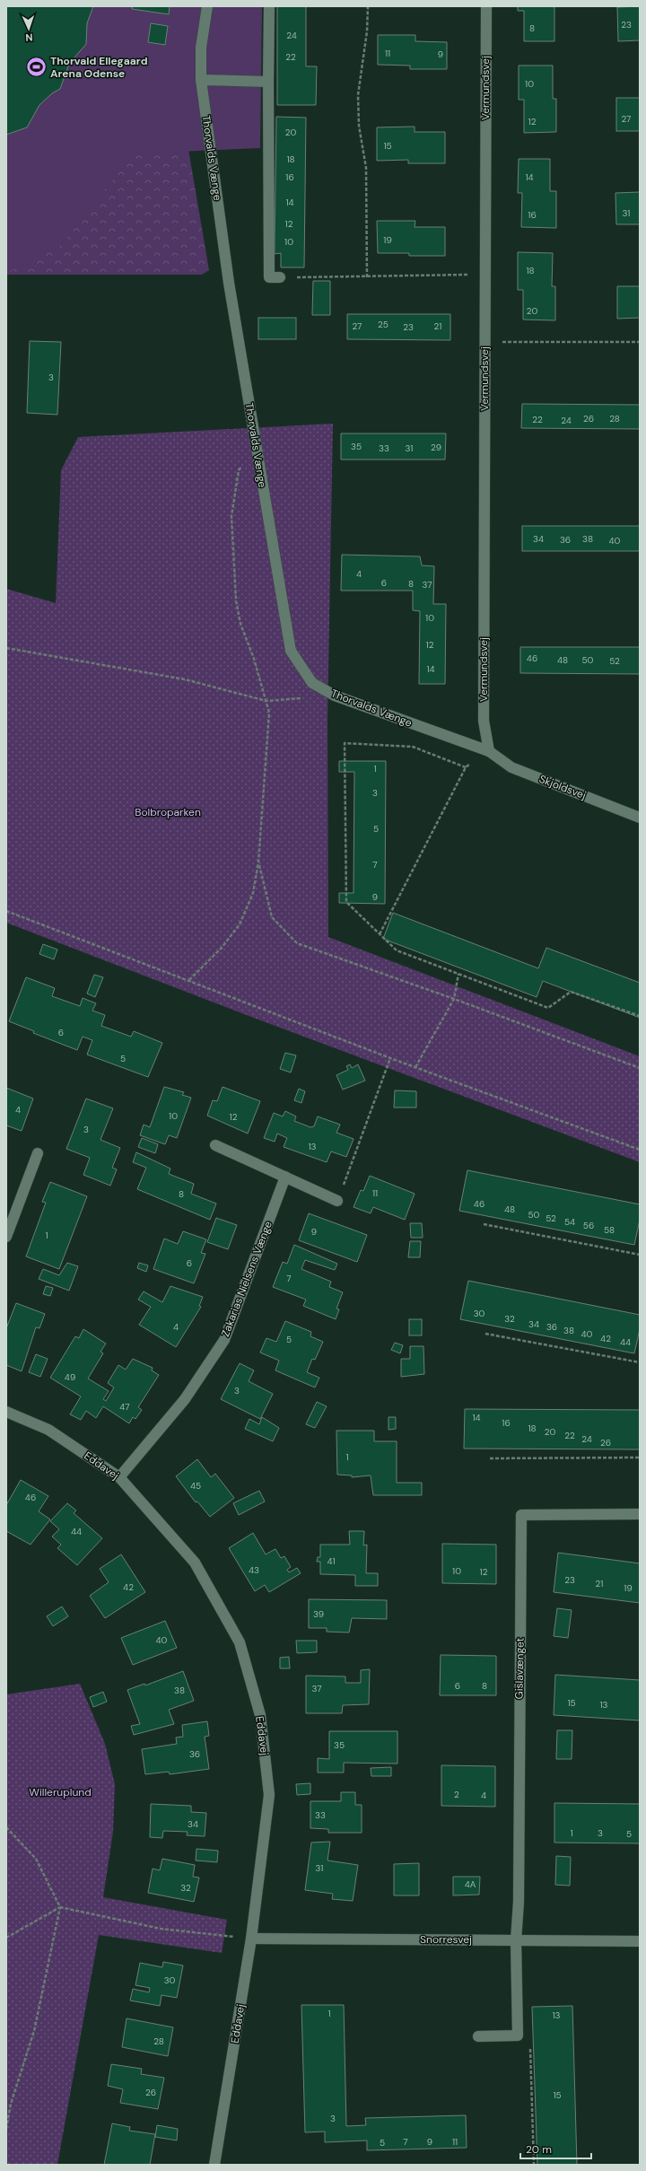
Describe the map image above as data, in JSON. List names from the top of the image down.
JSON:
{
  "streets": {
    "street": [
      "Vermundsvej",
      "Thorvalds Vænge",
      "Skjoldsvej",
      "Zakarias Nielsens Vænge",
      "Eddavej",
      "Gislavænget",
      "Snorresvej"
    ]
  },
  "crossings": [
    ["Vermundsvej", "Thorvalds Vænge"],
    ["Vermundsvej", "Skjoldsvej"],
    ["Thorvalds Vænge", "Skjoldsvej"],
    ["Zakarias Nielsens Vænge", "Eddavej"],
    ["Eddavej", "Snorresvej"],
    ["Gislavænget", "Snorresvej"]
  ],
  "parks": ["Bolbroparken", "Willeruplund"],
  "places": {
    "sports": ["Thorvald Ellegaard Arena Odense"]
  },
  "house_numbers": [
    "23",
    "8",
    "24",
    "11",
    "9",
    "22",
    "10",
    "27",
    "12",
    "20",
    "15",
    "18",
    "16",
    "14",
    "14",
    "31",
    "16",
    "12",
    "19",
    "10",
    "18",
    "20",
    "25",
    "27",
    "21",
    "23",
    "3",
    "26",
    "28",
    "22",
    "24",
    "35",
    "29",
    "33",
    "31",
    "34",
    "38",
    "36",
    "40",
    "4",
    "6",
    "8",
    "37",
    "10",
    "12",
    "46",
    "48",
    "50",
    "52",
    "14",
    "1",
    "3",
    "5",
    "7",
    "9",
    "6",
    "5",
    "4",
    "10",
    "12",
    "3",
    "13",
    "11",
    "8",
    "46",
    "48",
    "50",
    "52",
    "54",
    "56",
    "58",
    "9",
    "1",
    "6",
    "7",
    "30",
    "32",
    "34",
    "4",
    "36",
    "38",
    "40",
    "42",
    "5",
    "44",
    "49",
    "3",
    "47",
    "14",
    "16",
    "18",
    "20",
    "22",
    "24",
    "26",
    "1",
    "45",
    "46",
    "44",
    "41",
    "43",
    "10",
    "12",
    "23",
    "21",
    "42",
    "19",
    "39",
    "40",
    "6",
    "8",
    "37",
    "38",
    "15",
    "13",
    "35",
    "36",
    "2",
    "4",
    "33",
    "34",
    "1",
    "3",
    "5",
    "31",
    "4A",
    "32",
    "30",
    "1",
    "13",
    "28",
    "26",
    "15",
    "3",
    "7",
    "9",
    "11",
    "5"
  ],
  "scale_bar": "20 m",
  "north": "bottom"
}
